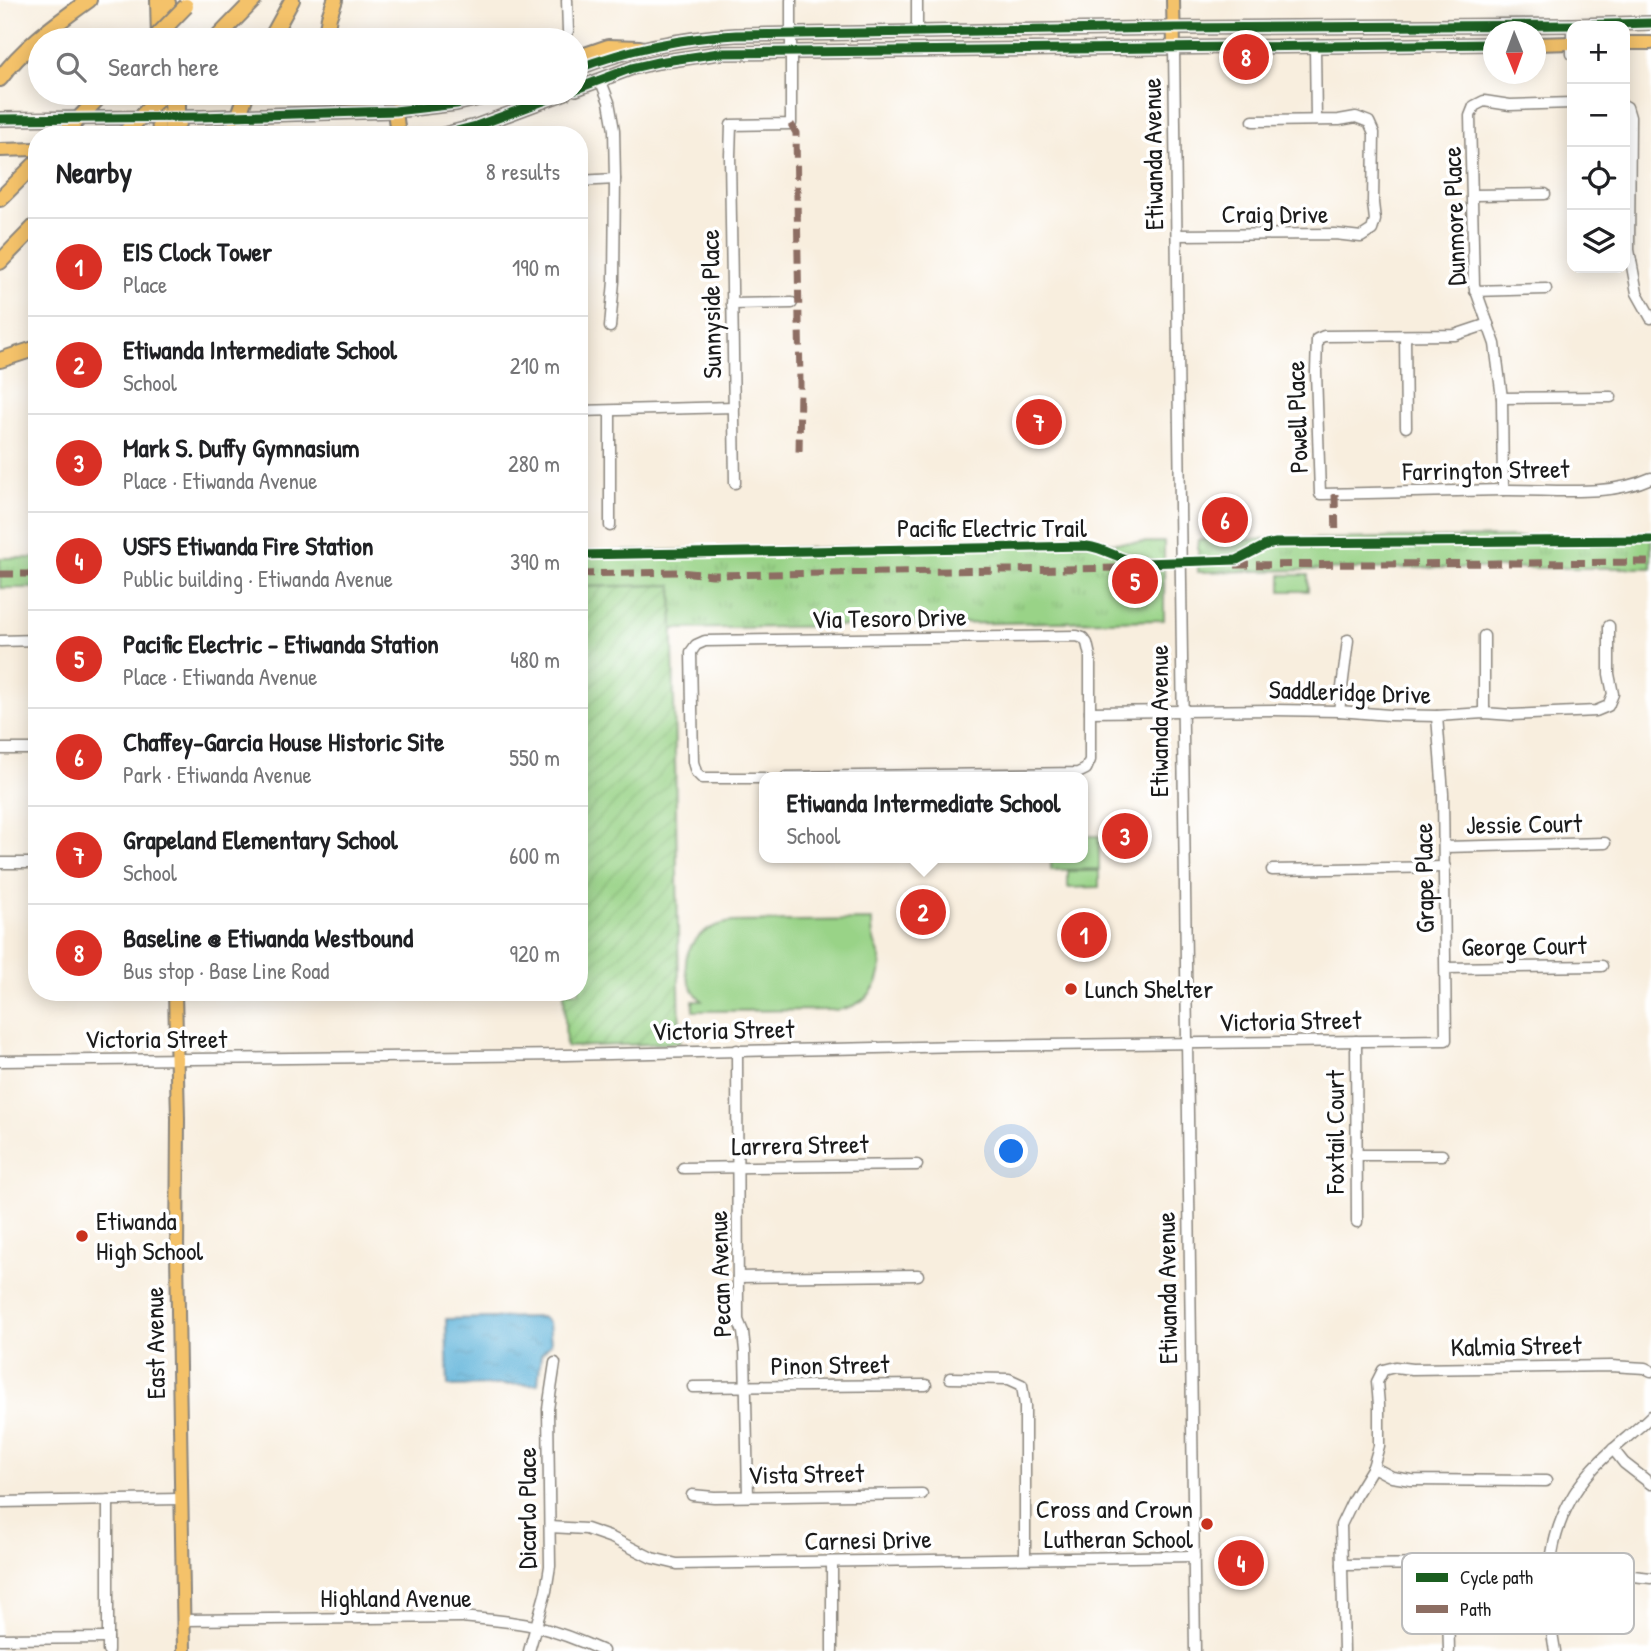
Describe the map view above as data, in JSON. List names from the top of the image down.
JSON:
{
  "streets": {
    "main road": ["Etiwanda Avenue", "East Avenue"],
    "street": [
      "Craig Drive",
      "Dunmore Place",
      "Sunnyside Place",
      "Powell Place",
      "Farrington Street",
      "Via Tesoro Drive",
      "Saddleridge Drive",
      "Jessie Court",
      "Grape Place",
      "George Court",
      "Victoria Street",
      "Foxtail Court",
      "Larrera Street",
      "Pecan Avenue",
      "Kalmia Street",
      "Pinon Street",
      "Vista Street",
      "Dicarlo Place",
      "Carnesi Drive",
      "Highland Avenue"
    ],
    "cycle path": ["Pacific Electric Trail"]
  },
  "crossings": [
    ["Etiwanda Avenue", "Craig Drive"],
    ["Etiwanda Avenue", "Saddleridge Drive"],
    ["Etiwanda Avenue", "Victoria Street"],
    ["Etiwanda Avenue", "Carnesi Drive"],
    ["Dunmore Place", "Farrington Street"],
    ["Powell Place", "Farrington Street"],
    ["Via Tesoro Drive", "Saddleridge Drive"],
    ["Saddleridge Drive", "Grape Place"],
    ["Jessie Court", "Grape Place"],
    ["Grape Place", "George Court"],
    ["Grape Place", "Victoria Street"],
    ["Victoria Street", "Foxtail Court"],
    ["Victoria Street", "Pecan Avenue"],
    ["Victoria Street", "East Avenue"],
    ["Larrera Street", "Pecan Avenue"],
    ["Pecan Avenue", "Pinon Street"],
    ["Pecan Avenue", "Vista Street"],
    ["East Avenue", "Highland Avenue"],
    ["Dicarlo Place", "Carnesi Drive"],
    ["Dicarlo Place", "Highland Avenue"]
  ],
  "places": ["Lunch Shelter", "Etiwanda High School", "Cross and Crown Lutheran School"],
  "legend": ["Cycle path", "Path"],
  "north": "bottom",
  "page": {
    "map_buttons": ["+", "−"],
    "search": "Search here",
    "pins": [
      "8",
      "7",
      "6",
      "5",
      "3",
      "2",
      "1",
      "4"
    ],
    "heading": ["Nearby", "8 results"],
    "list": [
      {
        "mark": "1",
        "name": "EIS Clock Tower",
        "note": "Place",
        "value": "190 m"
      },
      {
        "mark": "2",
        "name": "Etiwanda Intermediate School",
        "note": "School",
        "value": "210 m"
      },
      {
        "mark": "3",
        "name": "Mark S. Duffy Gymnasium",
        "note": "Place · Etiwanda Avenue",
        "value": "280 m"
      },
      {
        "mark": "4",
        "name": "USFS Etiwanda Fire Station",
        "note": "Public building · Etiwanda Avenue",
        "value": "390 m"
      },
      {
        "mark": "5",
        "name": "Pacific Electric - Etiwanda Station",
        "note": "Place · Etiwanda Avenue",
        "value": "480 m"
      },
      {
        "mark": "6",
        "name": "Chaffey-Garcia House Historic Site",
        "note": "Park · Etiwanda Avenue",
        "value": "550 m"
      },
      {
        "mark": "7",
        "name": "Grapeland Elementary School",
        "note": "School",
        "value": "600 m"
      },
      {
        "mark": "8",
        "name": "Baseline @ Etiwanda Westbound",
        "note": "Bus stop · Base Line Road",
        "value": "920 m"
      }
    ],
    "popup": ["Etiwanda Intermediate School", "School"]
  }
}
